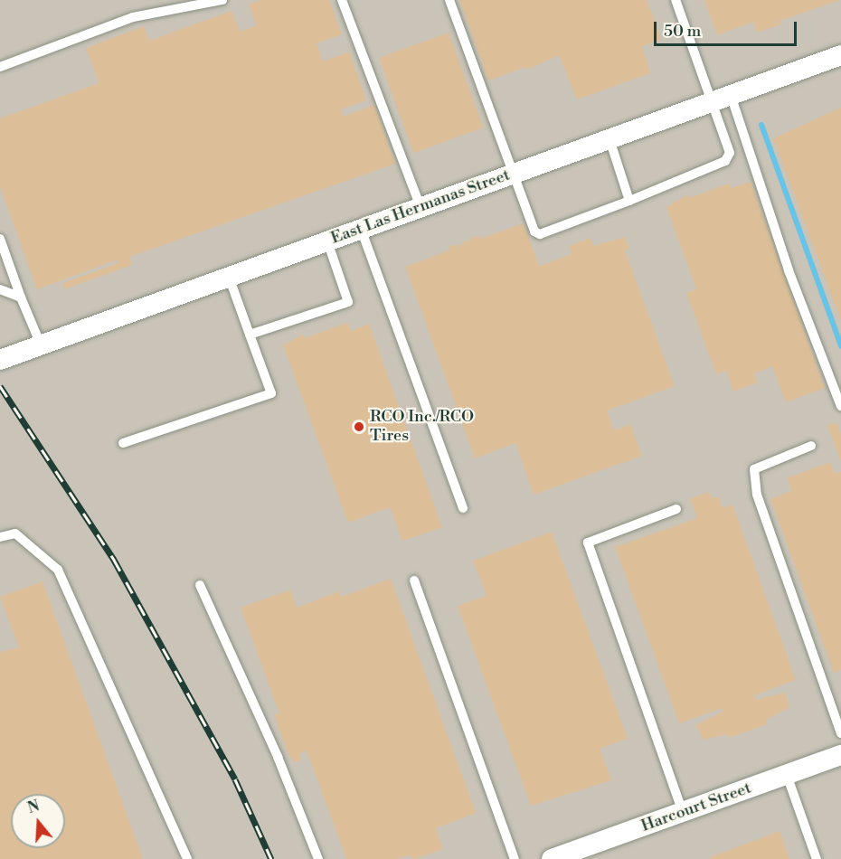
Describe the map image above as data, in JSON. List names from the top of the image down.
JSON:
{
  "streets": {
    "street": ["East Las Hermanas Street", "Harcourt Street"]
  },
  "places": ["RCO Inc./RCO Tires"],
  "scale_bar": "50 m",
  "north": "top"
}
